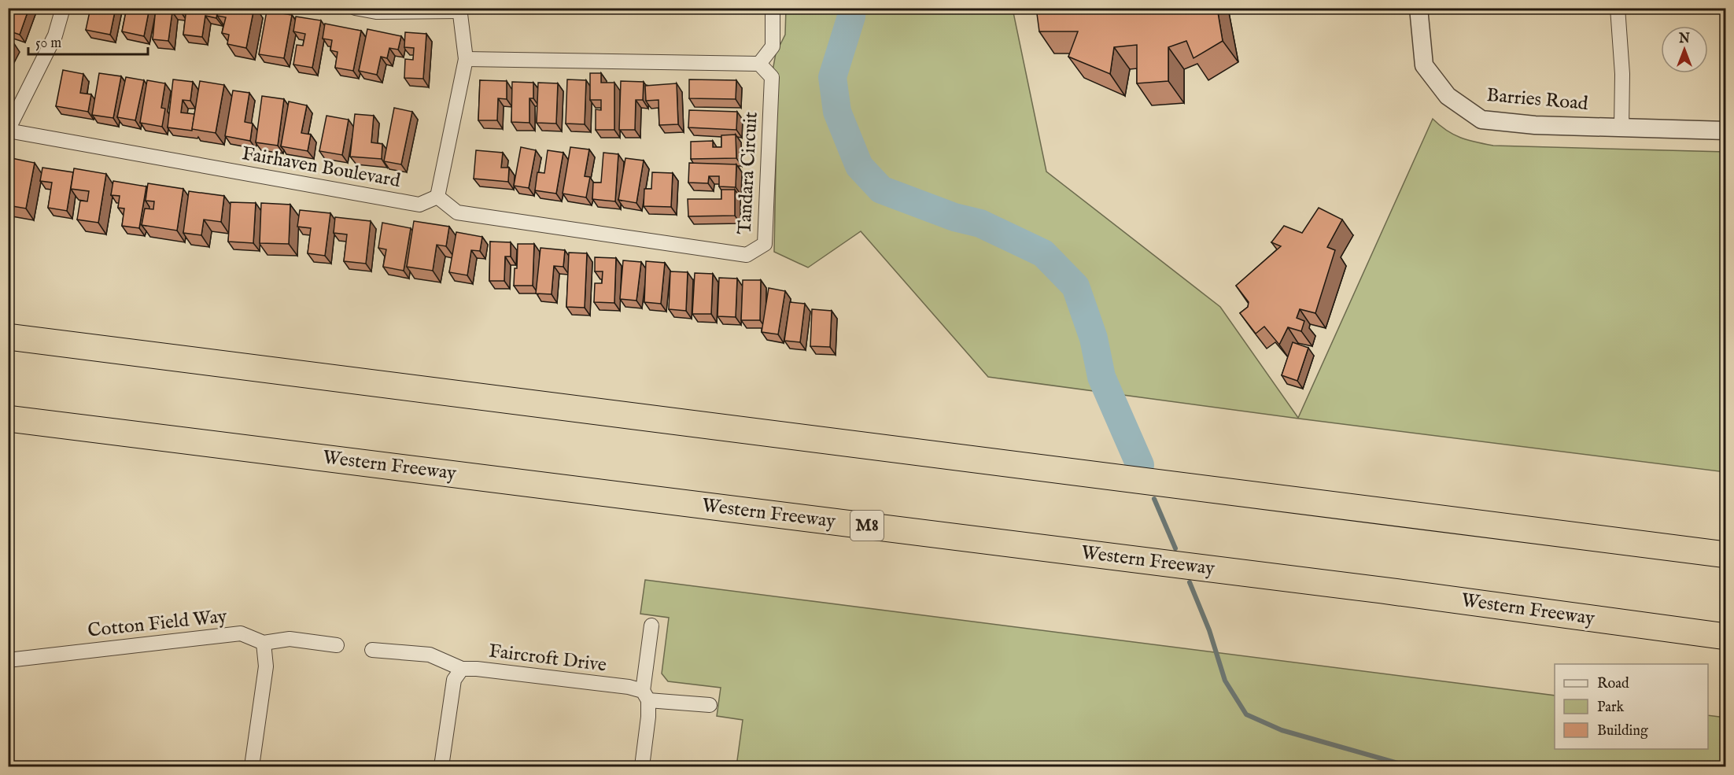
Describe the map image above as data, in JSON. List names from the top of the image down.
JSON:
{
  "streets": {
    "highway": ["Western Freeway", "M8"],
    "street": [
      "Barries Road",
      "Fairhaven Boulevard",
      "Tandara Circuit",
      "Cotton Field Way",
      "Faircroft Drive"
    ]
  },
  "crossings": [
    ["Fairhaven Boulevard", "Tandara Circuit"]
  ],
  "legend": ["Road", "Park", "Building"],
  "scale_bar": "50 m",
  "north": "top"
}
